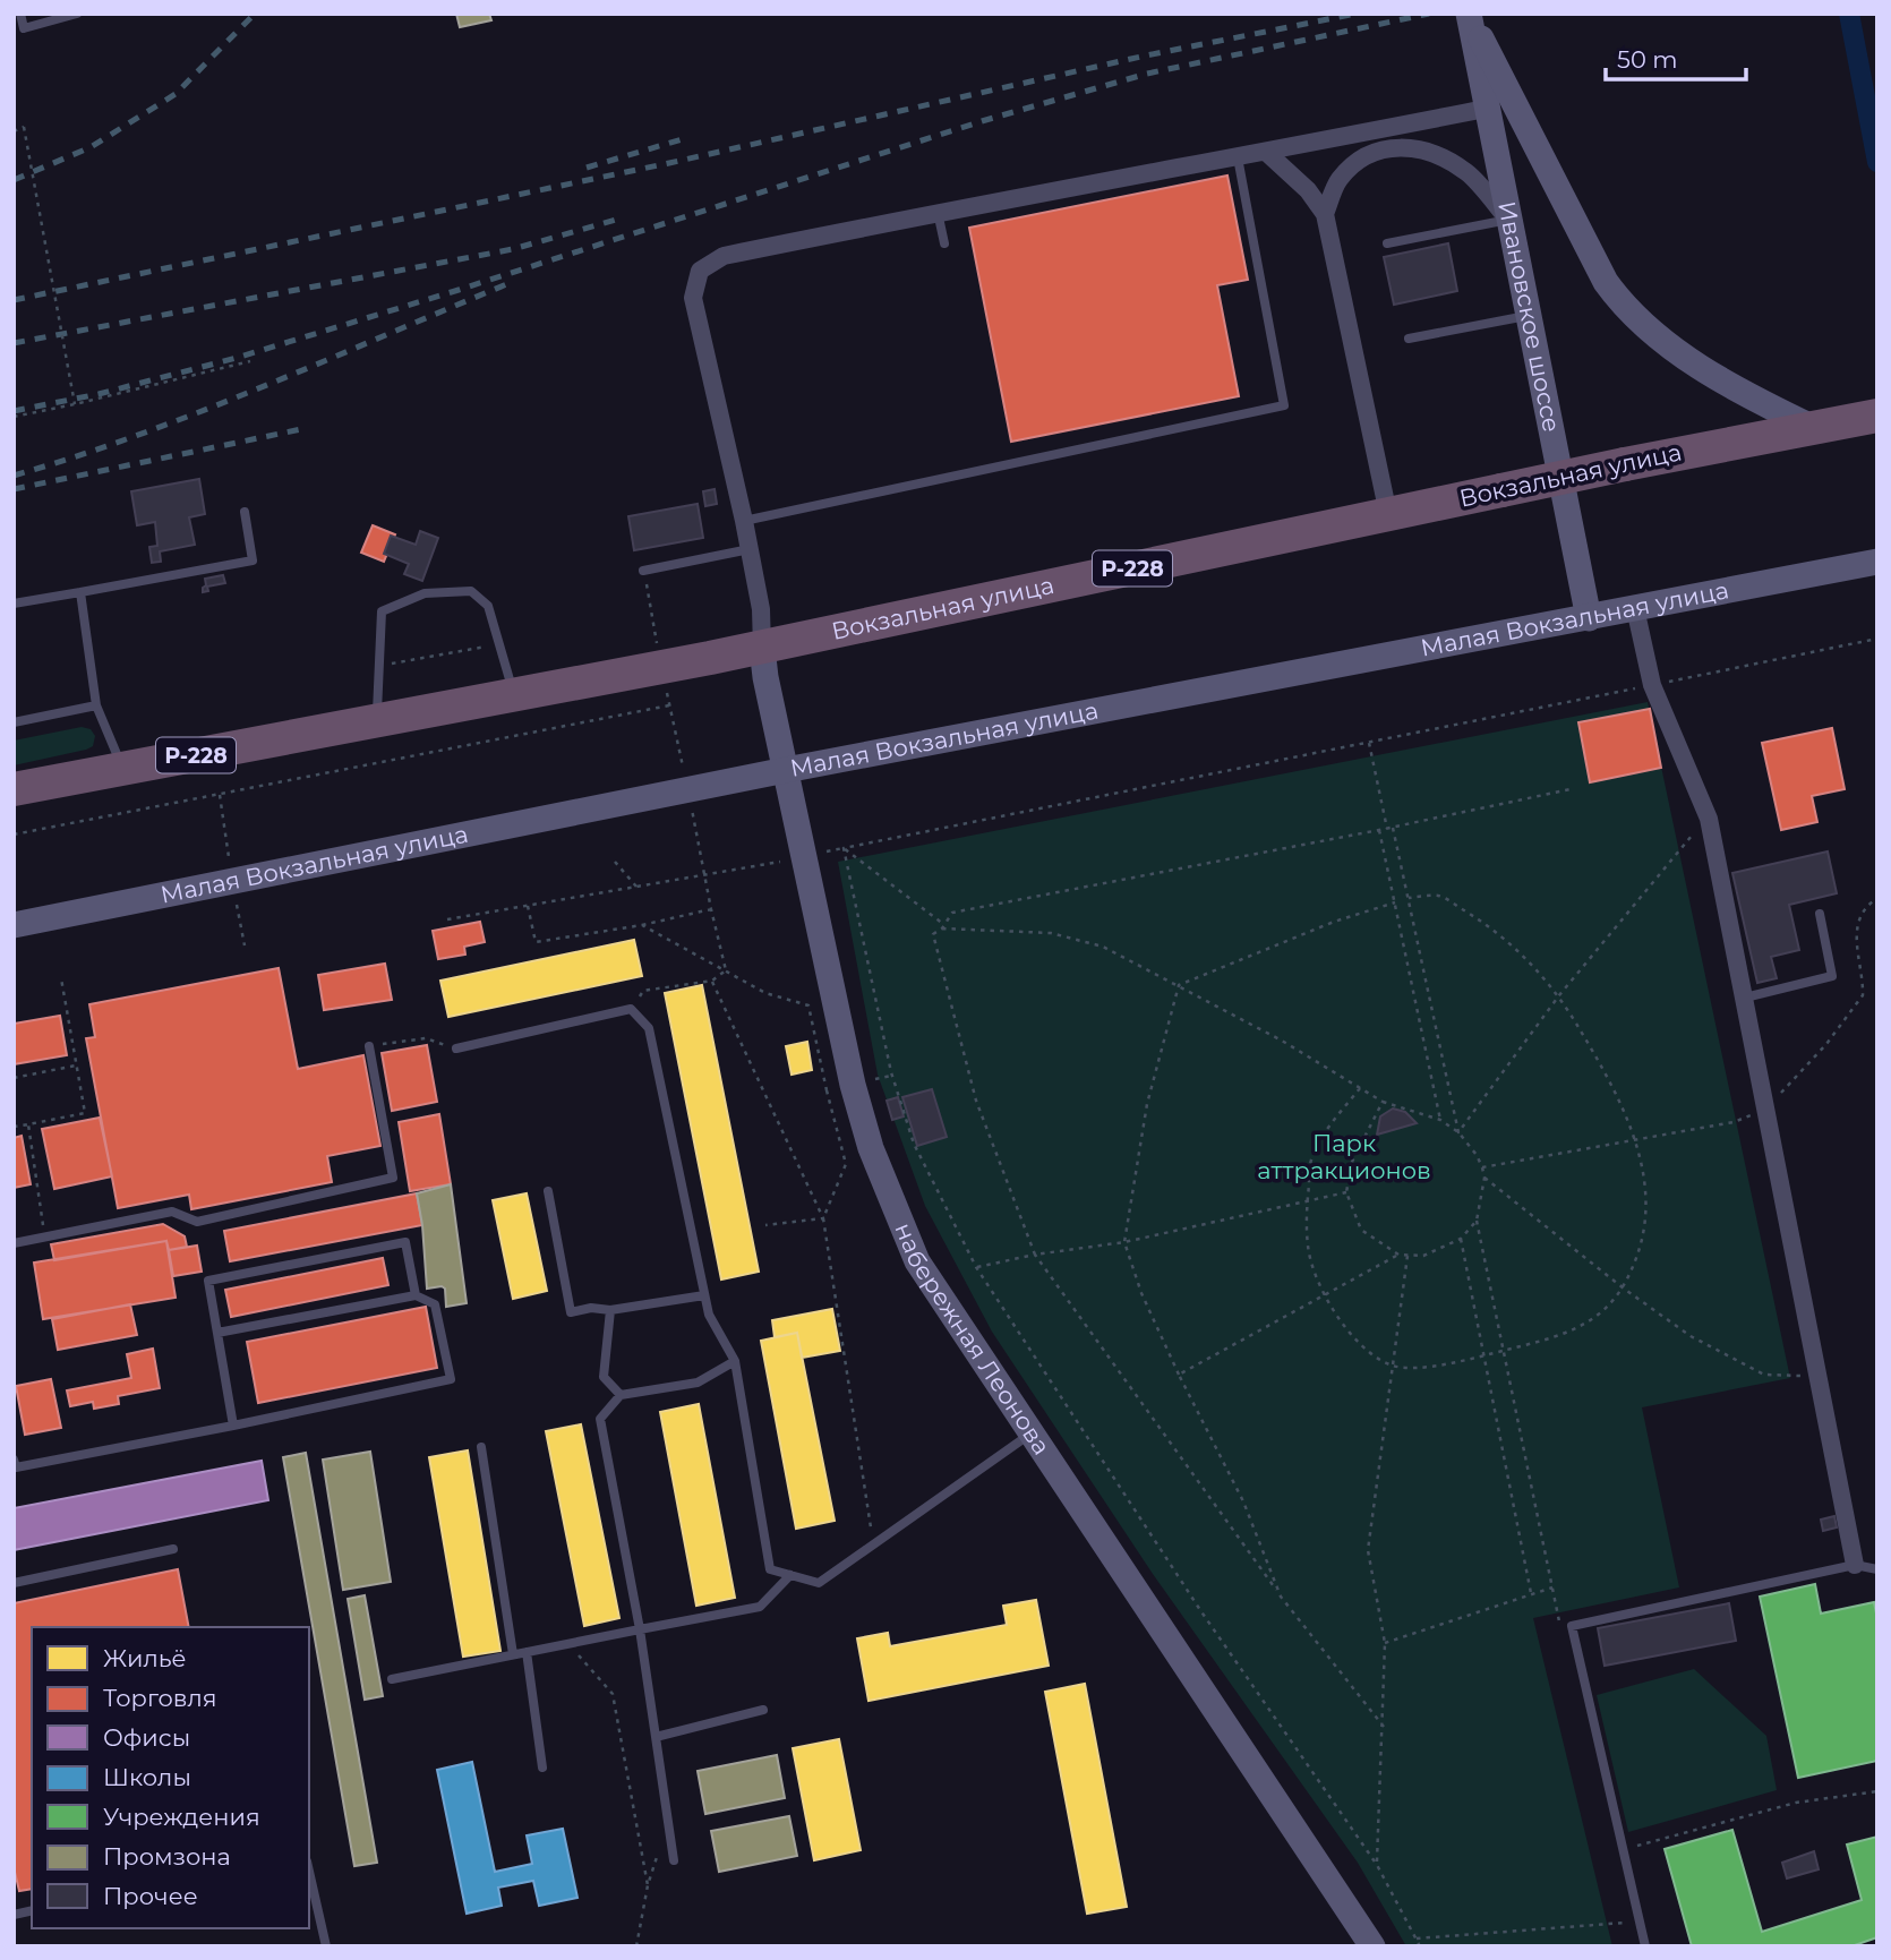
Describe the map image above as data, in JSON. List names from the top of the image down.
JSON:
{
  "streets": {
    "highway": ["Вокзальная улица", "Р-228"],
    "main road": ["Ивановское шоссе", "Малая Вокзальная улица", "набережная Леонова"]
  },
  "crossings": [
    ["Ивановское шоссе", "Малая Вокзальная улица"],
    ["Вокзальная улица", "набережная Леонова"],
    ["Малая Вокзальная улица", "набережная Леонова"]
  ],
  "parks": ["Парк аттракционов"],
  "legend": [
    "Жильё",
    "Торговля",
    "Офисы",
    "Школы",
    "Учреждения",
    "Промзона",
    "Прочее"
  ],
  "scale_bar": "50 m"
}
